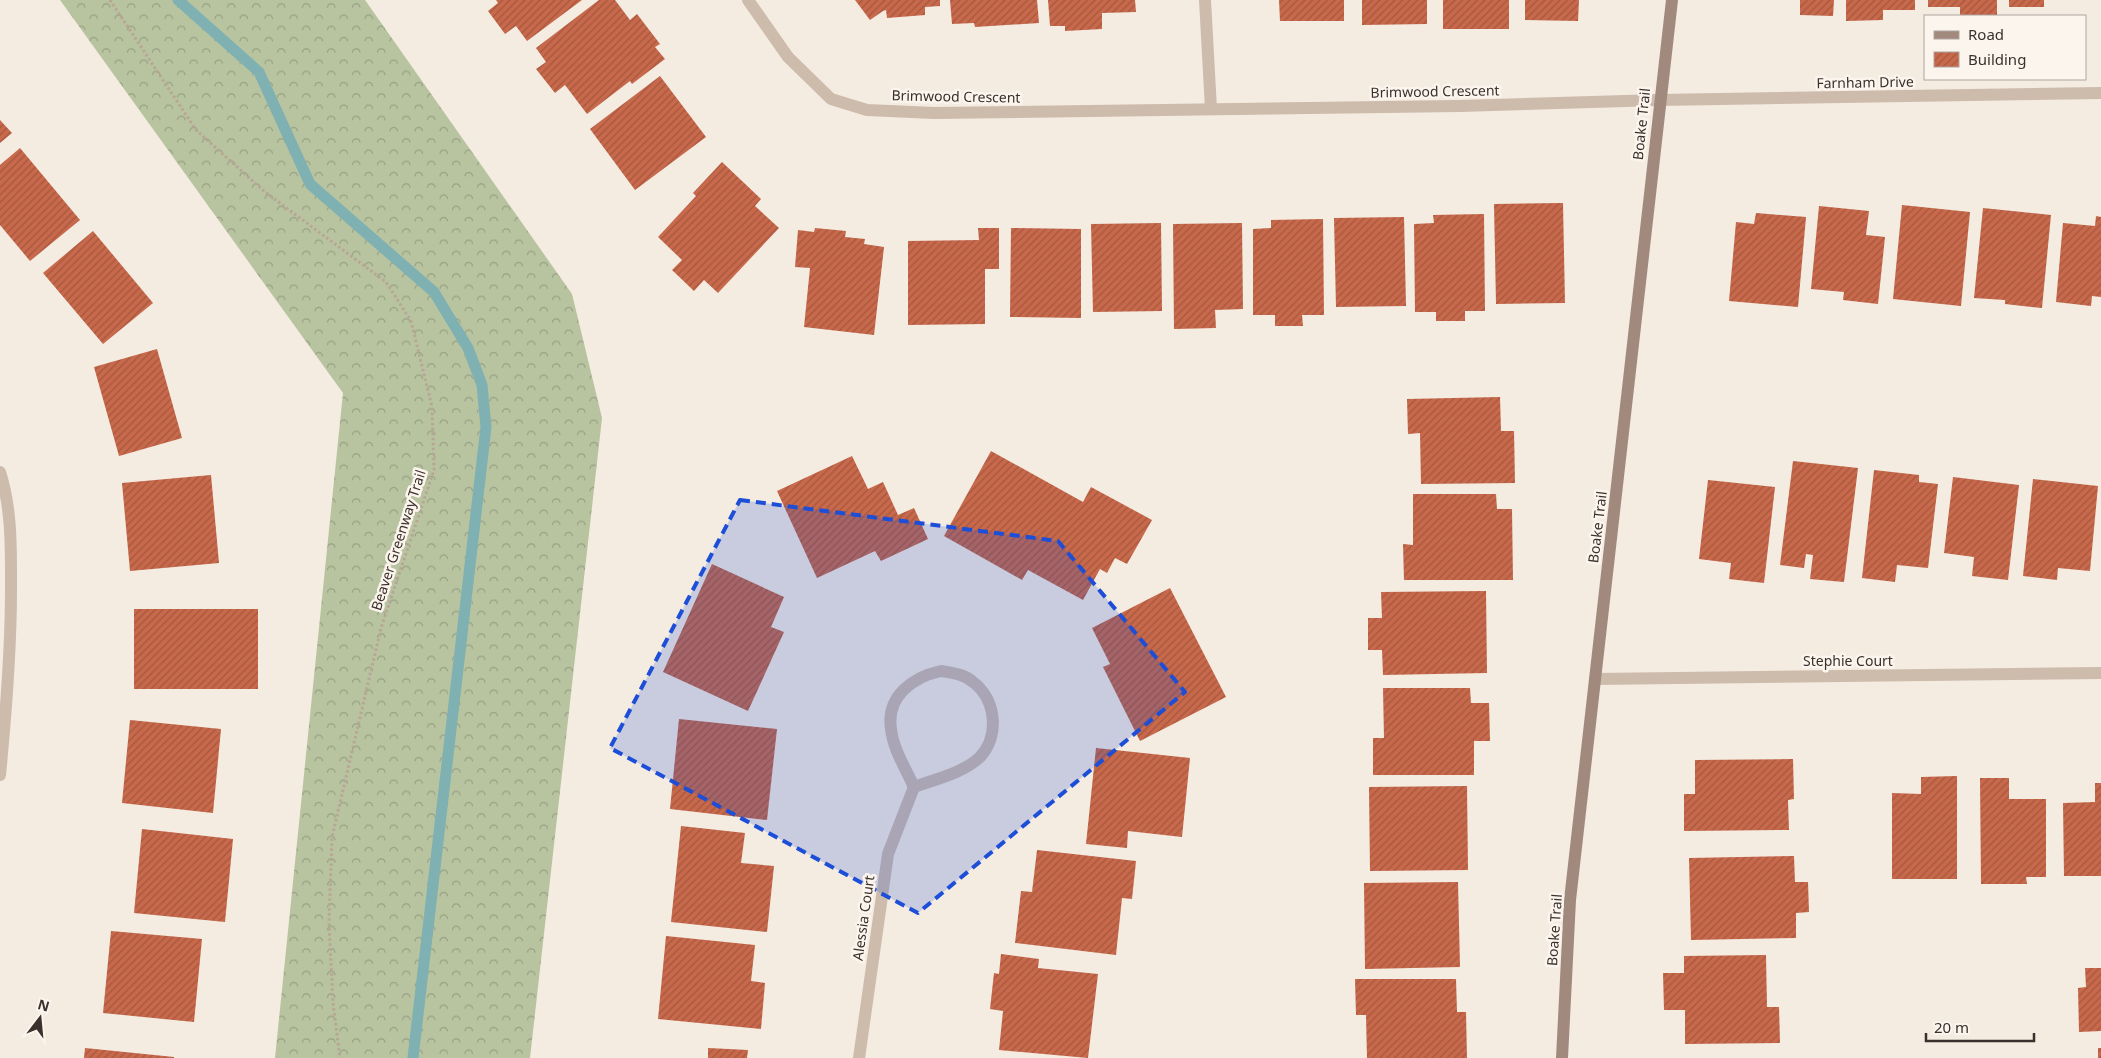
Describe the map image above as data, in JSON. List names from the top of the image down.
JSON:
{
  "streets": {
    "street": [
      "Farnham Drive",
      "Brimwood Crescent",
      "Boake Trail",
      "Stephie Court",
      "Alessia Court"
    ],
    "path": ["Beaver Greenway Trail"]
  },
  "crossings": [
    ["Farnham Drive", "Brimwood Crescent"],
    ["Farnham Drive", "Boake Trail"],
    ["Brimwood Crescent", "Boake Trail"],
    ["Boake Trail", "Stephie Court"]
  ],
  "legend": ["Road", "Building"],
  "scale_bar": "20 m",
  "north": "top"
}
